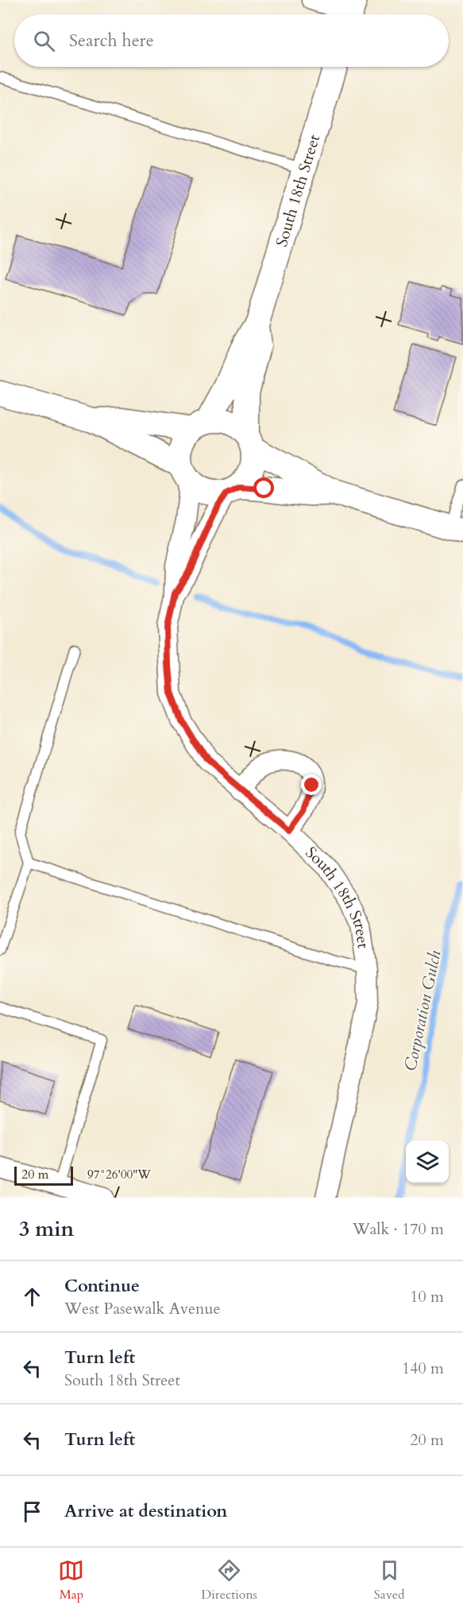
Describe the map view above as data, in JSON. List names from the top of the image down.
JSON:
{
  "streets": {
    "street": ["South 18th Street"]
  },
  "water": ["Corporation Gulch"],
  "scale_bar": "20 m",
  "page": {
    "search": "Search here",
    "scale": "20 m",
    "heading": ["3 min", "Walk · 170 m"],
    "list": [
      ["Continue", "West Pasewalk Avenue", "10 m"],
      ["Turn left", "South 18th Street", "140 m"],
      ["Turn left", "20 m"],
      "Arrive at destination"
    ],
    "nav": ["Map", "Directions", "Saved"]
  },
  "coordinates": ["97°26'00\"W"]
}
